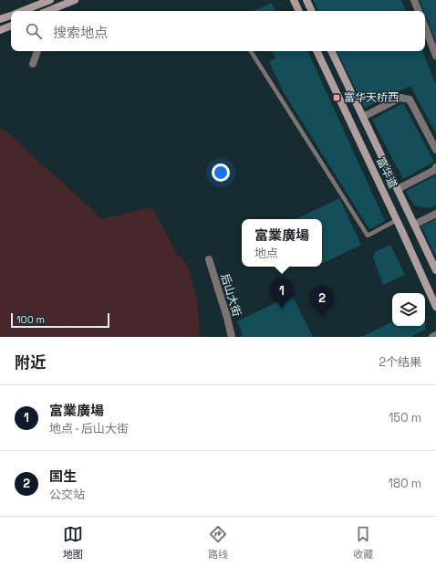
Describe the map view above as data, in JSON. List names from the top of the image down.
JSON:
{
  "streets": {
    "main road": ["富华道"],
    "street": ["后山大街"]
  },
  "places": {
    "transit": ["富华天桥西"]
  },
  "scale_bar": "100 m",
  "page": {
    "search": "搜索地点",
    "popup": ["富業廣場", "地点"],
    "pins": ["1", "2"],
    "scale": "100 m",
    "heading": ["附近", "2个结果"],
    "list": [
      {
        "mark": "1",
        "name": "富業廣場",
        "note": "地点 · 后山大街",
        "value": "150 m"
      },
      {
        "mark": "2",
        "name": "国生",
        "note": "公交站",
        "value": "180 m"
      }
    ],
    "nav": ["地图", "路线", "收藏"]
  }
}
